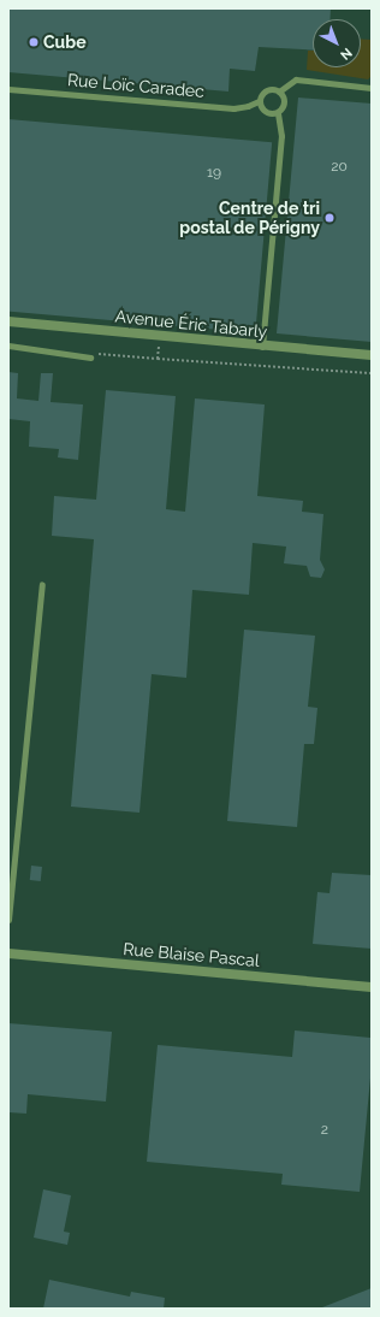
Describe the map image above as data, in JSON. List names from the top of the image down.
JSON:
{
  "streets": {
    "street": ["Avenue Éric Tabarly", "Rue Blaise Pascal"],
    "lane": ["Rue Loïc Caradec"]
  },
  "places": ["Cube", "Centre de tri postal de Périgny"],
  "house_numbers": ["20", "19", "2"],
  "north": "bottom right"
}
